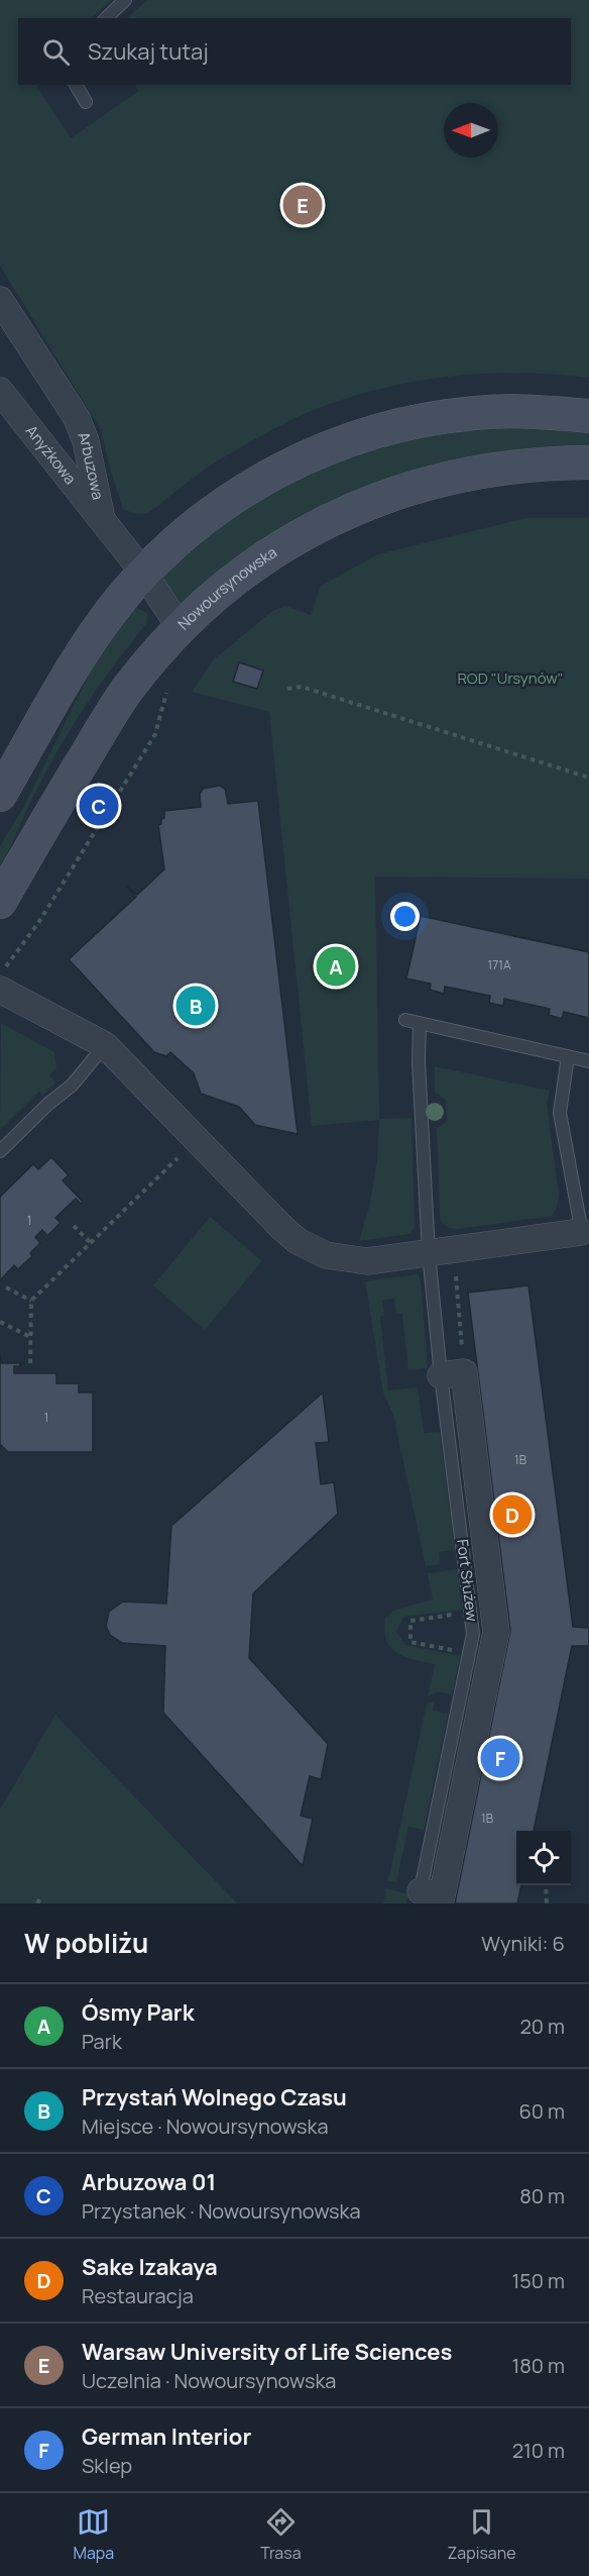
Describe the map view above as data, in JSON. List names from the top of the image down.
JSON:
{
  "streets": {
    "street": ["Anyżkowa", "Arbuzowa", "Nowoursynowska"],
    "lane": ["Fort Służew"]
  },
  "crossings": [
    ["Anyżkowa", "Arbuzowa"],
    ["Arbuzowa", "Nowoursynowska"]
  ],
  "parks": ["ROD \"Ursynów\""],
  "house_numbers": [
    "171A",
    "1",
    "1",
    "1B",
    "1B"
  ],
  "north": "left",
  "page": {
    "search": "Szukaj tutaj",
    "pins": [
      "E",
      "C",
      "A",
      "B",
      "D",
      "F"
    ],
    "heading": ["W pobliżu", "Wyniki: 6"],
    "list": [
      {
        "mark": "A",
        "name": "Ósmy Park",
        "note": "Park",
        "value": "20 m"
      },
      {
        "mark": "B",
        "name": "Przystań Wolnego Czasu",
        "note": "Miejsce · Nowoursynowska",
        "value": "60 m"
      },
      {
        "mark": "C",
        "name": "Arbuzowa 01",
        "note": "Przystanek · Nowoursynowska",
        "value": "80 m"
      },
      {
        "mark": "D",
        "name": "Sake Izakaya",
        "note": "Restauracja",
        "value": "150 m"
      },
      {
        "mark": "E",
        "name": "Warsaw University of Life Sciences",
        "note": "Uczelnia · Nowoursynowska",
        "value": "180 m"
      },
      {
        "mark": "F",
        "name": "German Interior",
        "note": "Sklep",
        "value": "210 m"
      }
    ],
    "nav": ["Mapa", "Trasa", "Zapisane"]
  }
}
